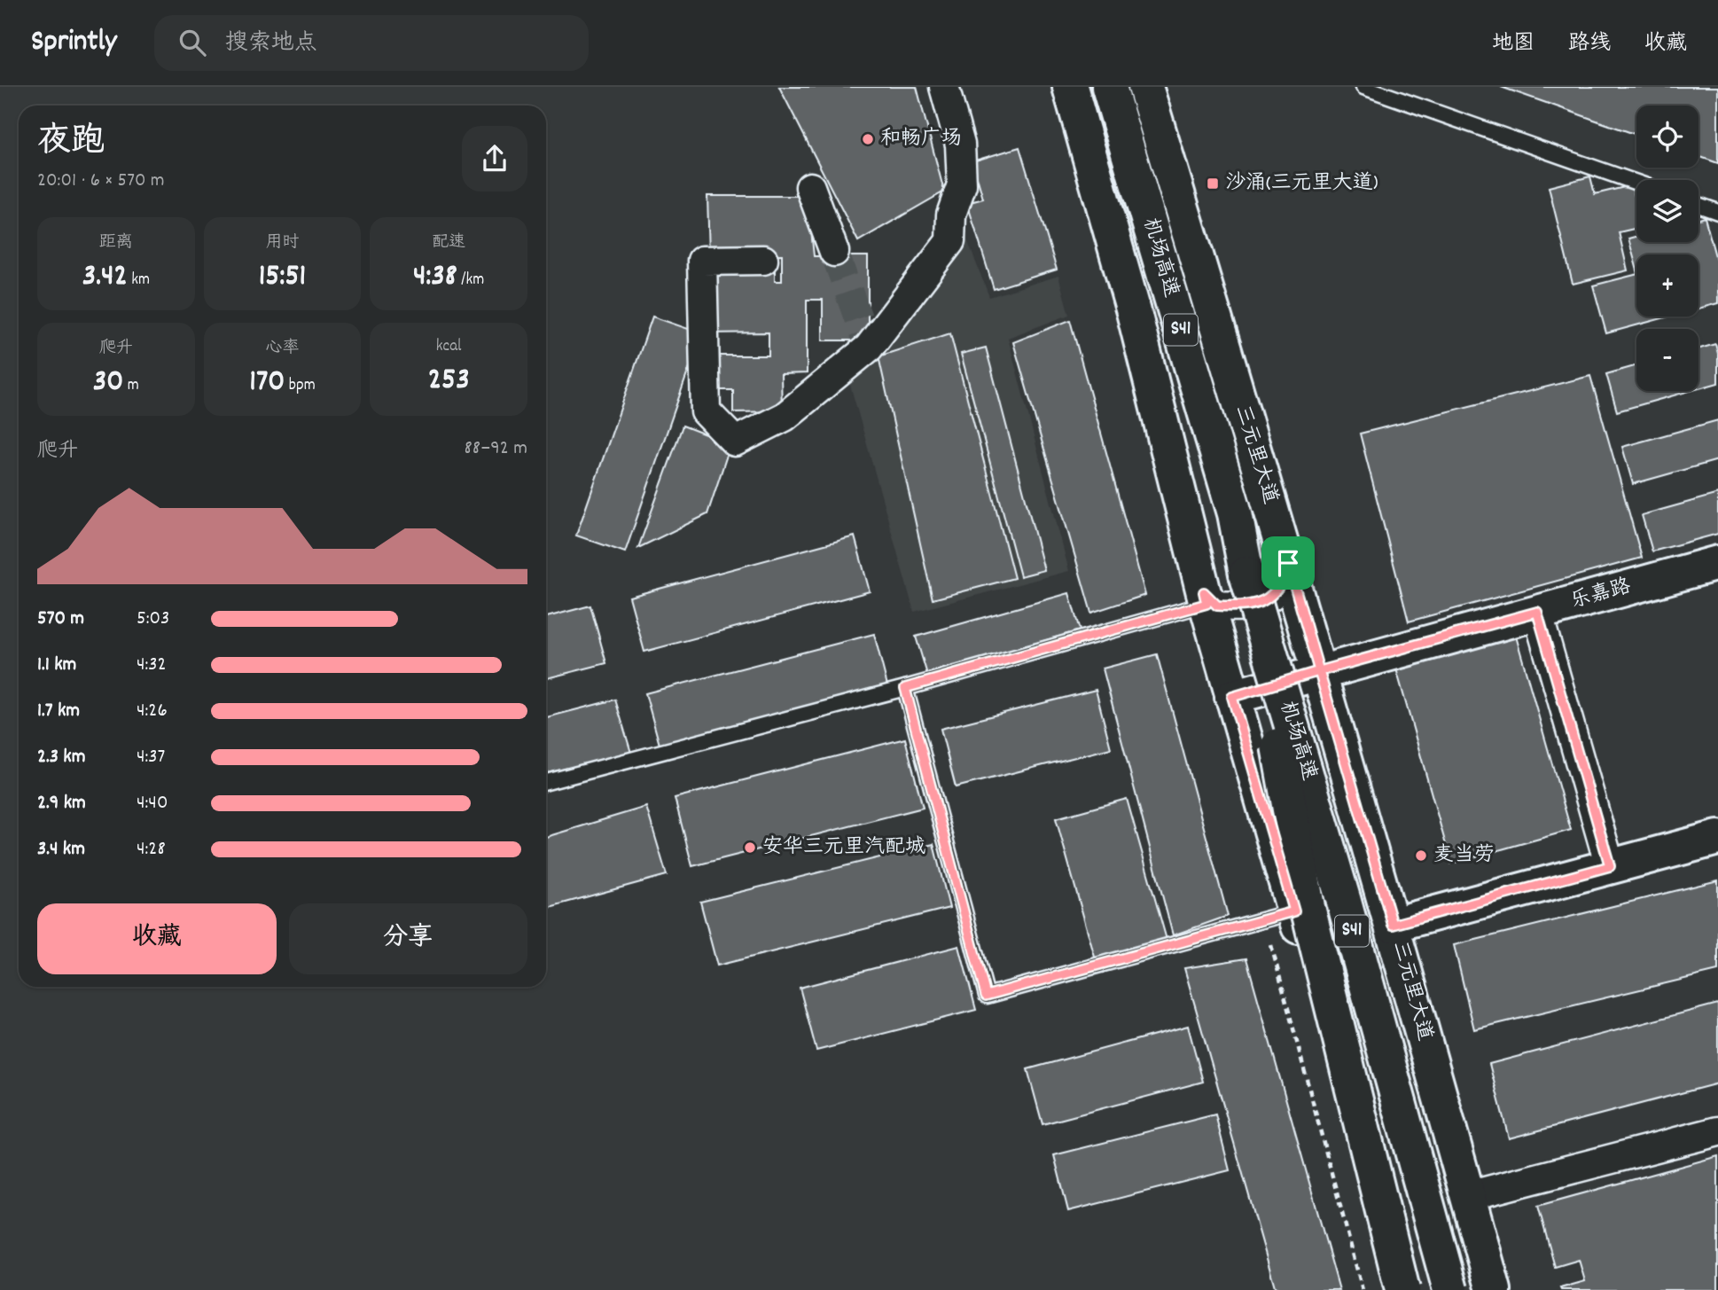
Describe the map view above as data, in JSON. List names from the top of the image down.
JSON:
{
  "streets": {
    "main road": [
      "机场高速",
      "S41",
      "三元里大道",
      "乐嘉路"
    ]
  },
  "crossings": [
    ["三元里大道", "乐嘉路"]
  ],
  "places": {
    "other": ["和畅广场", "安华三元里汽配城", "麦当劳"],
    "transit": ["沙涌(三元里大道)"]
  },
  "page": {
    "header": "Sprintly",
    "search": "搜索地点",
    "nav": ["地图", "路线", "收藏"],
    "map_buttons": ["+", "−"],
    "heading": ["夜跑", "20:01 · 6 × 570 m"],
    "stats": [
      ["距离", "3.42 km"],
      ["用时", "15:51"],
      ["配速", "4:38 /km"],
      ["爬升", "30 m"],
      ["心率", "170 bpm"],
      ["kcal", "253"]
    ],
    "chart": ["爬升", "88–92 m"],
    "list": [
      {
        "name": "570 m",
        "note": "5:03"
      },
      {
        "name": "1.1 km",
        "note": "4:32"
      },
      {
        "name": "1.7 km",
        "note": "4:26"
      },
      {
        "name": "2.3 km",
        "note": "4:37"
      },
      {
        "name": "2.9 km",
        "note": "4:40"
      },
      {
        "name": "3.4 km",
        "note": "4:28"
      }
    ],
    "buttons": ["收藏", "分享"]
  }
}
